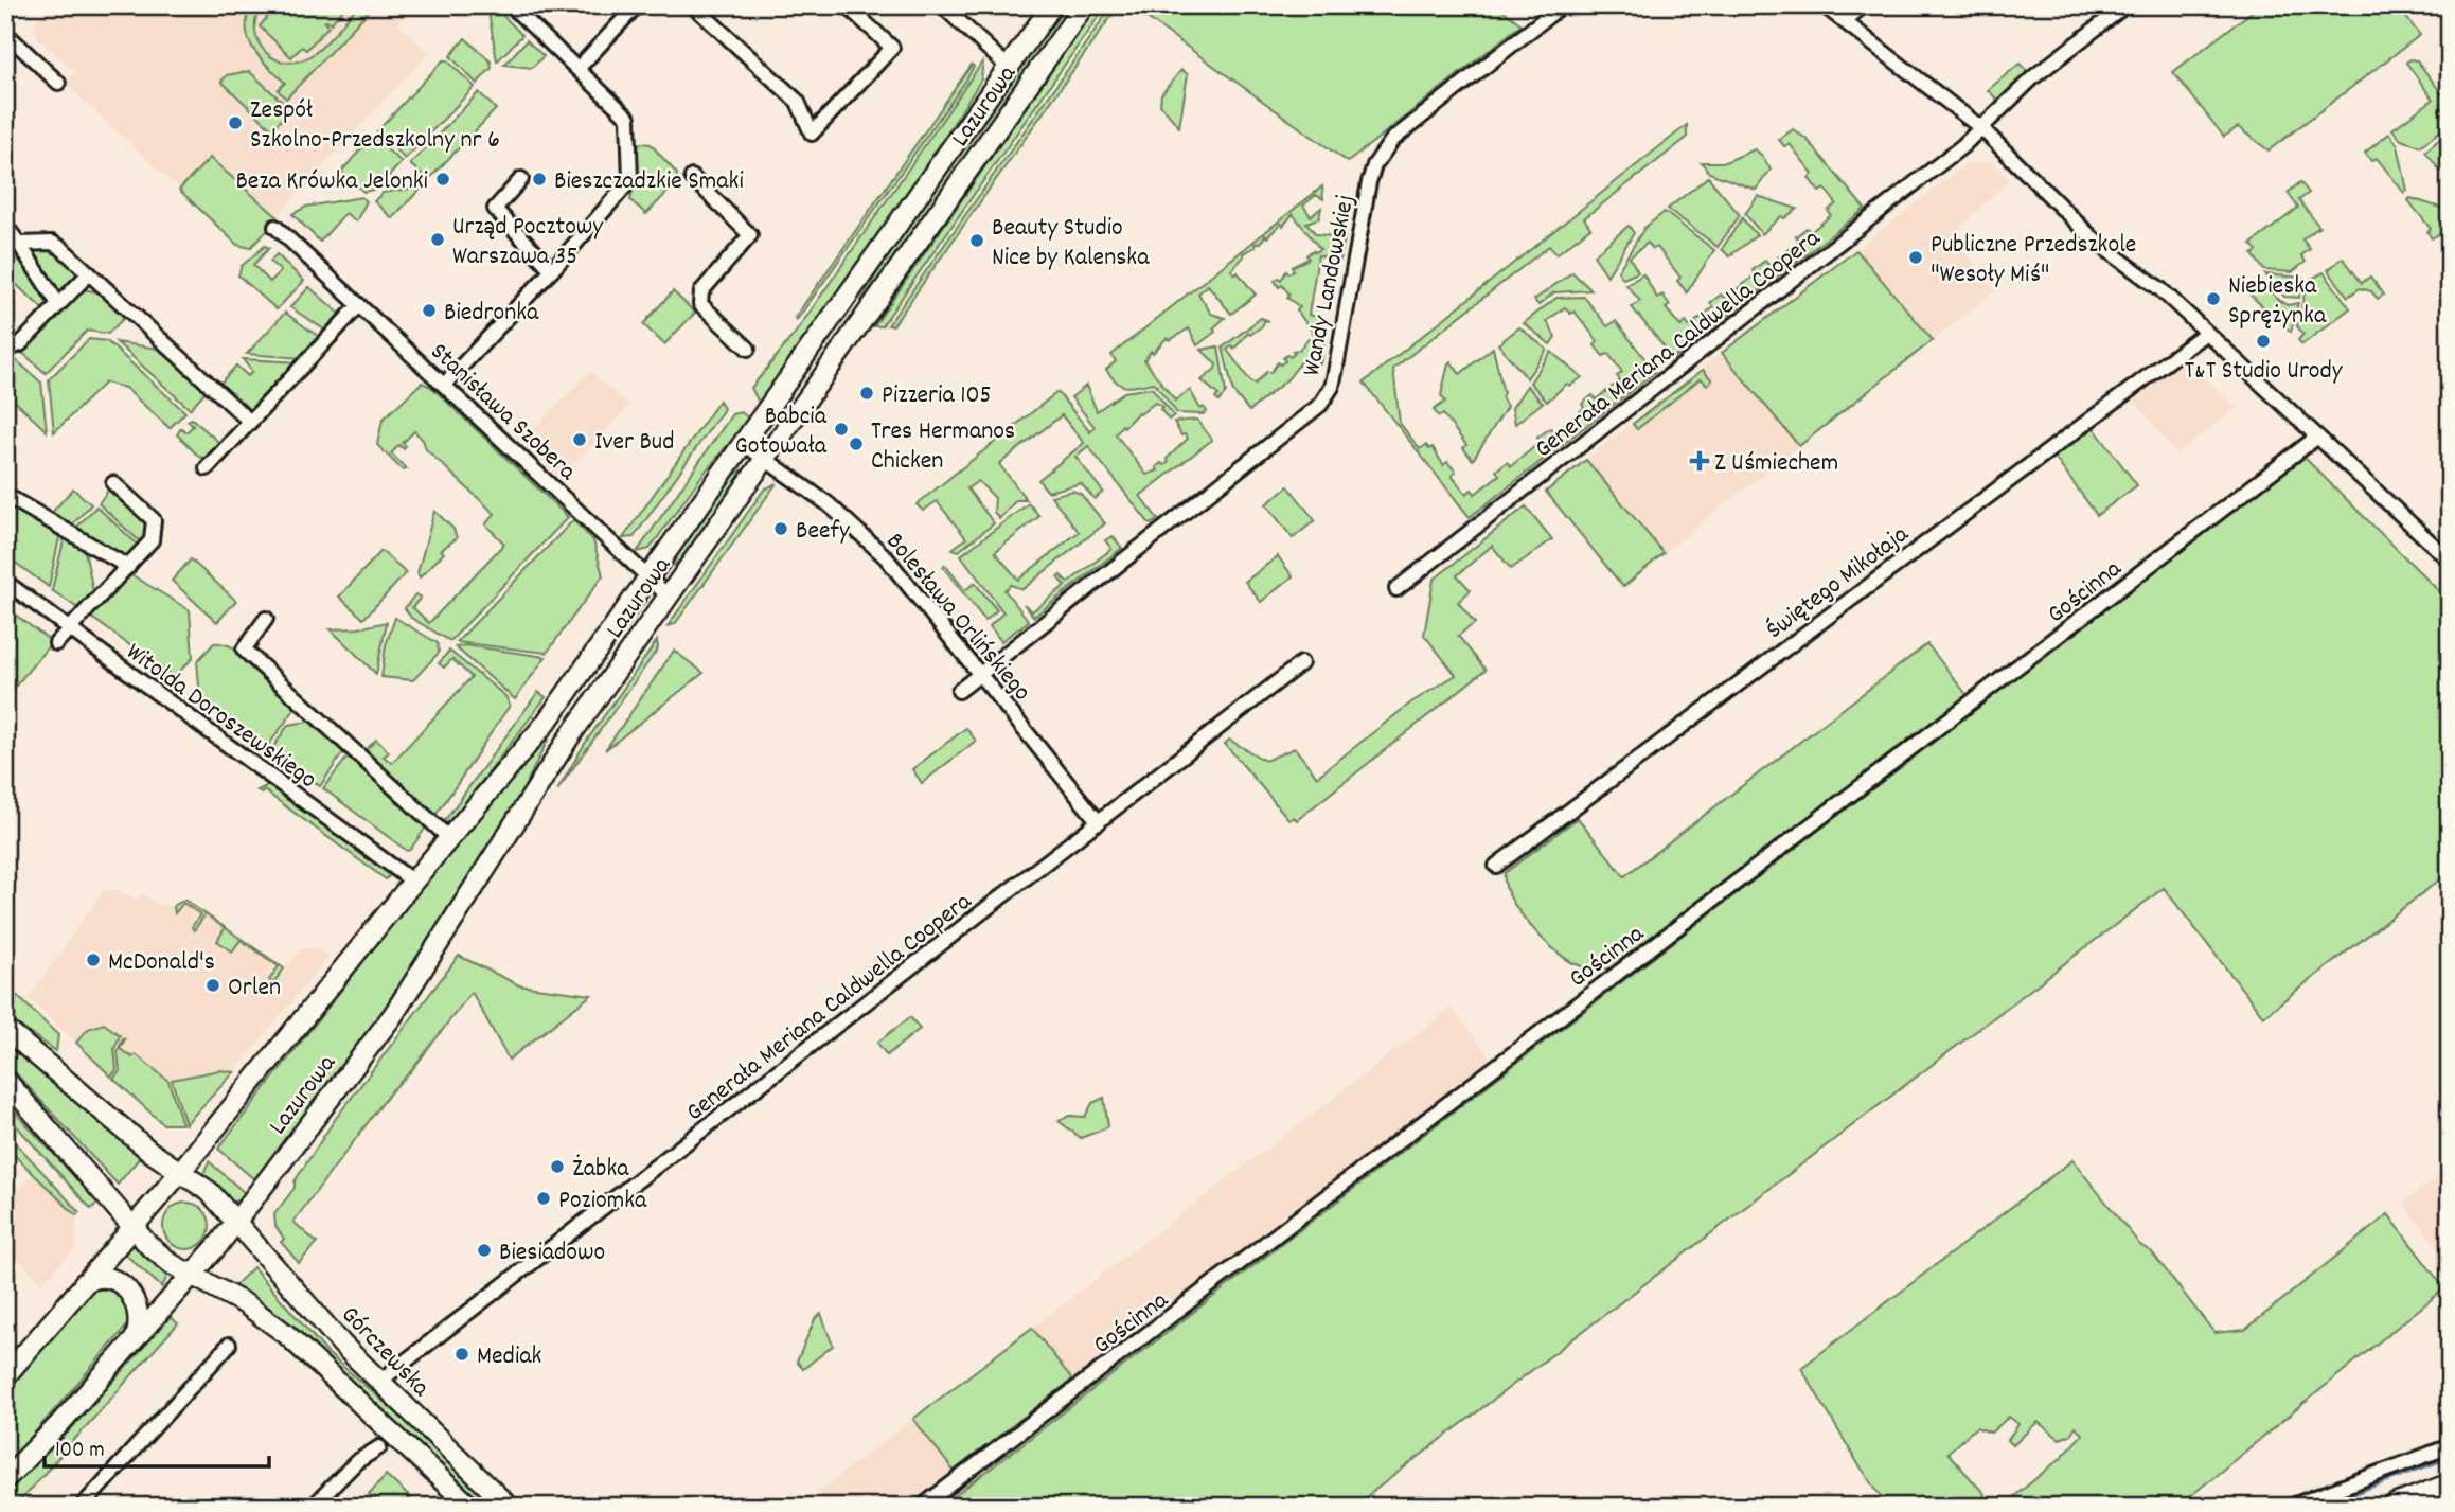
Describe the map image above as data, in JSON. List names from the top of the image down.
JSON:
{
  "streets": {
    "main road": ["Lazurowa", "Górczewska"],
    "street": [
      "Wandy Landowskiej",
      "Generała Meriana Caldwella Coopera",
      "Stanisława Szobera",
      "Świętego Mikołaja",
      "Gościnna",
      "Bolesława Orlińskiego",
      "Witolda Doroszewskiego"
    ]
  },
  "crossings": [
    ["Lazurowa", "Stanisława Szobera"],
    ["Lazurowa", "Bolesława Orlińskiego"],
    ["Lazurowa", "Witolda Doroszewskiego"],
    ["Lazurowa", "Górczewska"],
    ["Wandy Landowskiej", "Bolesława Orlińskiego"],
    ["Generała Meriana Caldwella Coopera", "Bolesława Orlińskiego"],
    ["Generała Meriana Caldwella Coopera", "Górczewska"]
  ],
  "places": {
    "other": [
      "Zespół Szkolno-Przedszkolny nr 6",
      "Beza Krówka Jelonki",
      "Bieszczadzkie Smaki",
      "Urząd Pocztowy Warszawa 35",
      "Beauty Studio Nice by Kalenska",
      "Publiczne Przedszkole \"Wesoły Miś\"",
      "Niebieska Sprężynka",
      "Biedronka",
      "T&T Studio Urody",
      "Pizzeria 105",
      "Babcia Gotowała",
      "Iver Bud",
      "Tres Hermanos Chicken",
      "Beefy",
      "McDonald's",
      "Orlen",
      "Żabka",
      "Poziomka",
      "Biesiadowo",
      "Mediak"
    ],
    "health": ["Z Uśmiechem"]
  },
  "scale_bar": "100 m"
}
